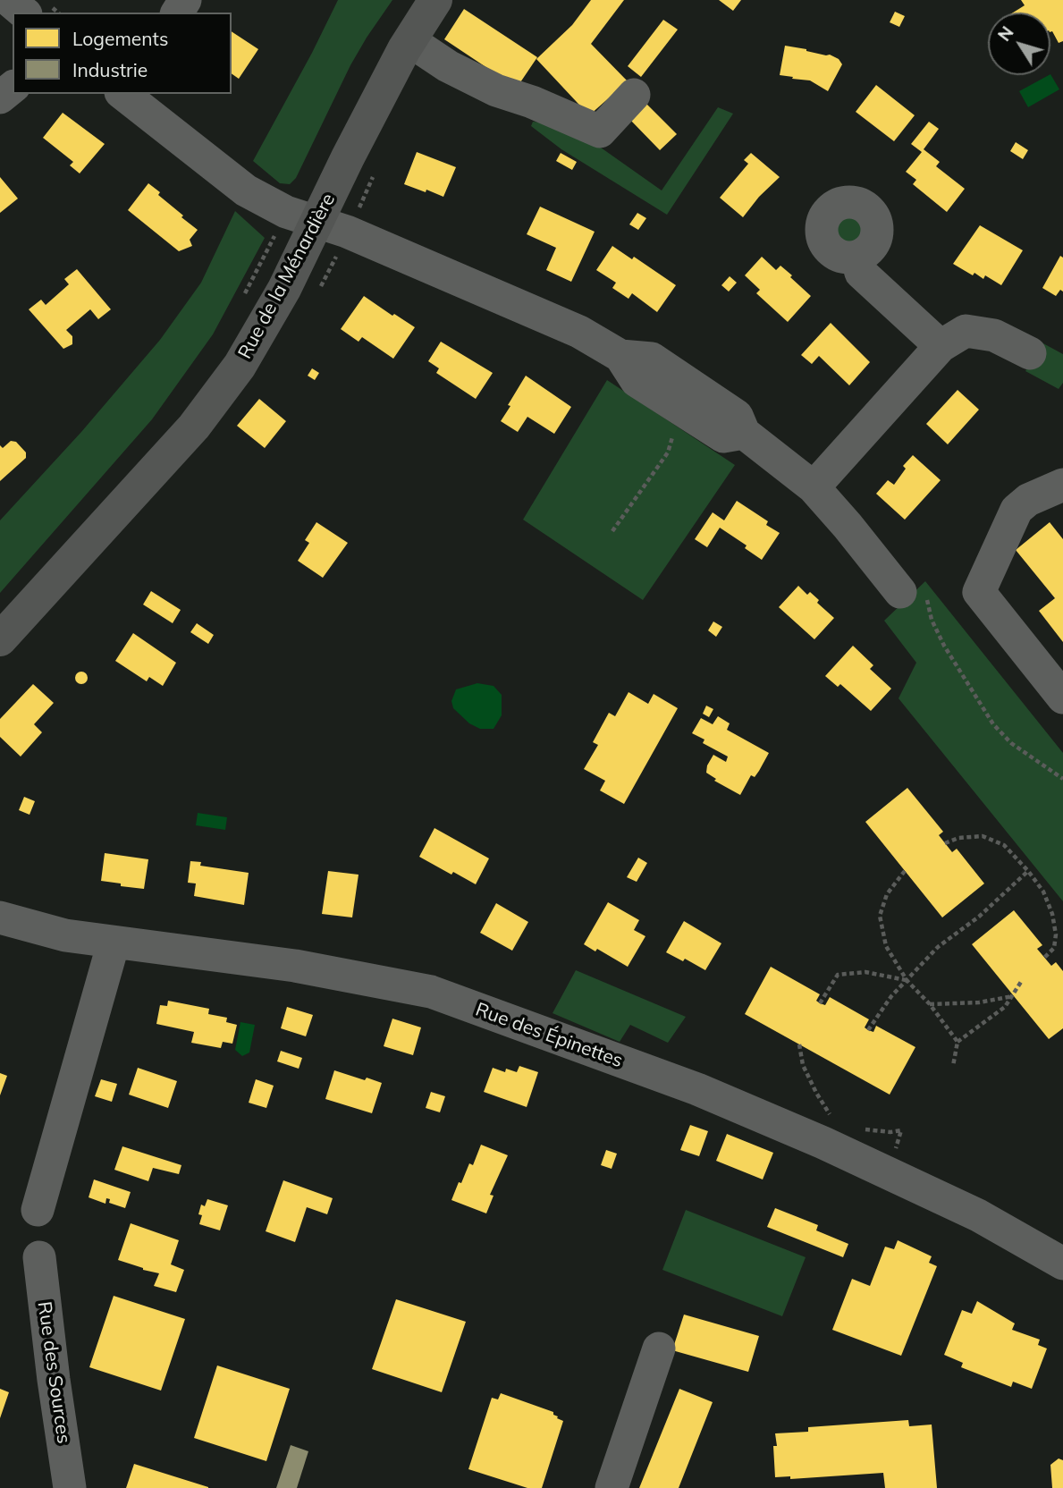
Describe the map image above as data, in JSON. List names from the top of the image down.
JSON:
{
  "streets": {
    "main road": ["Rue de la Ménardière"],
    "street": ["Rue des Épinettes", "Rue des Sources"]
  },
  "legend": ["Logements", "Industrie"],
  "north": "top left"
}
